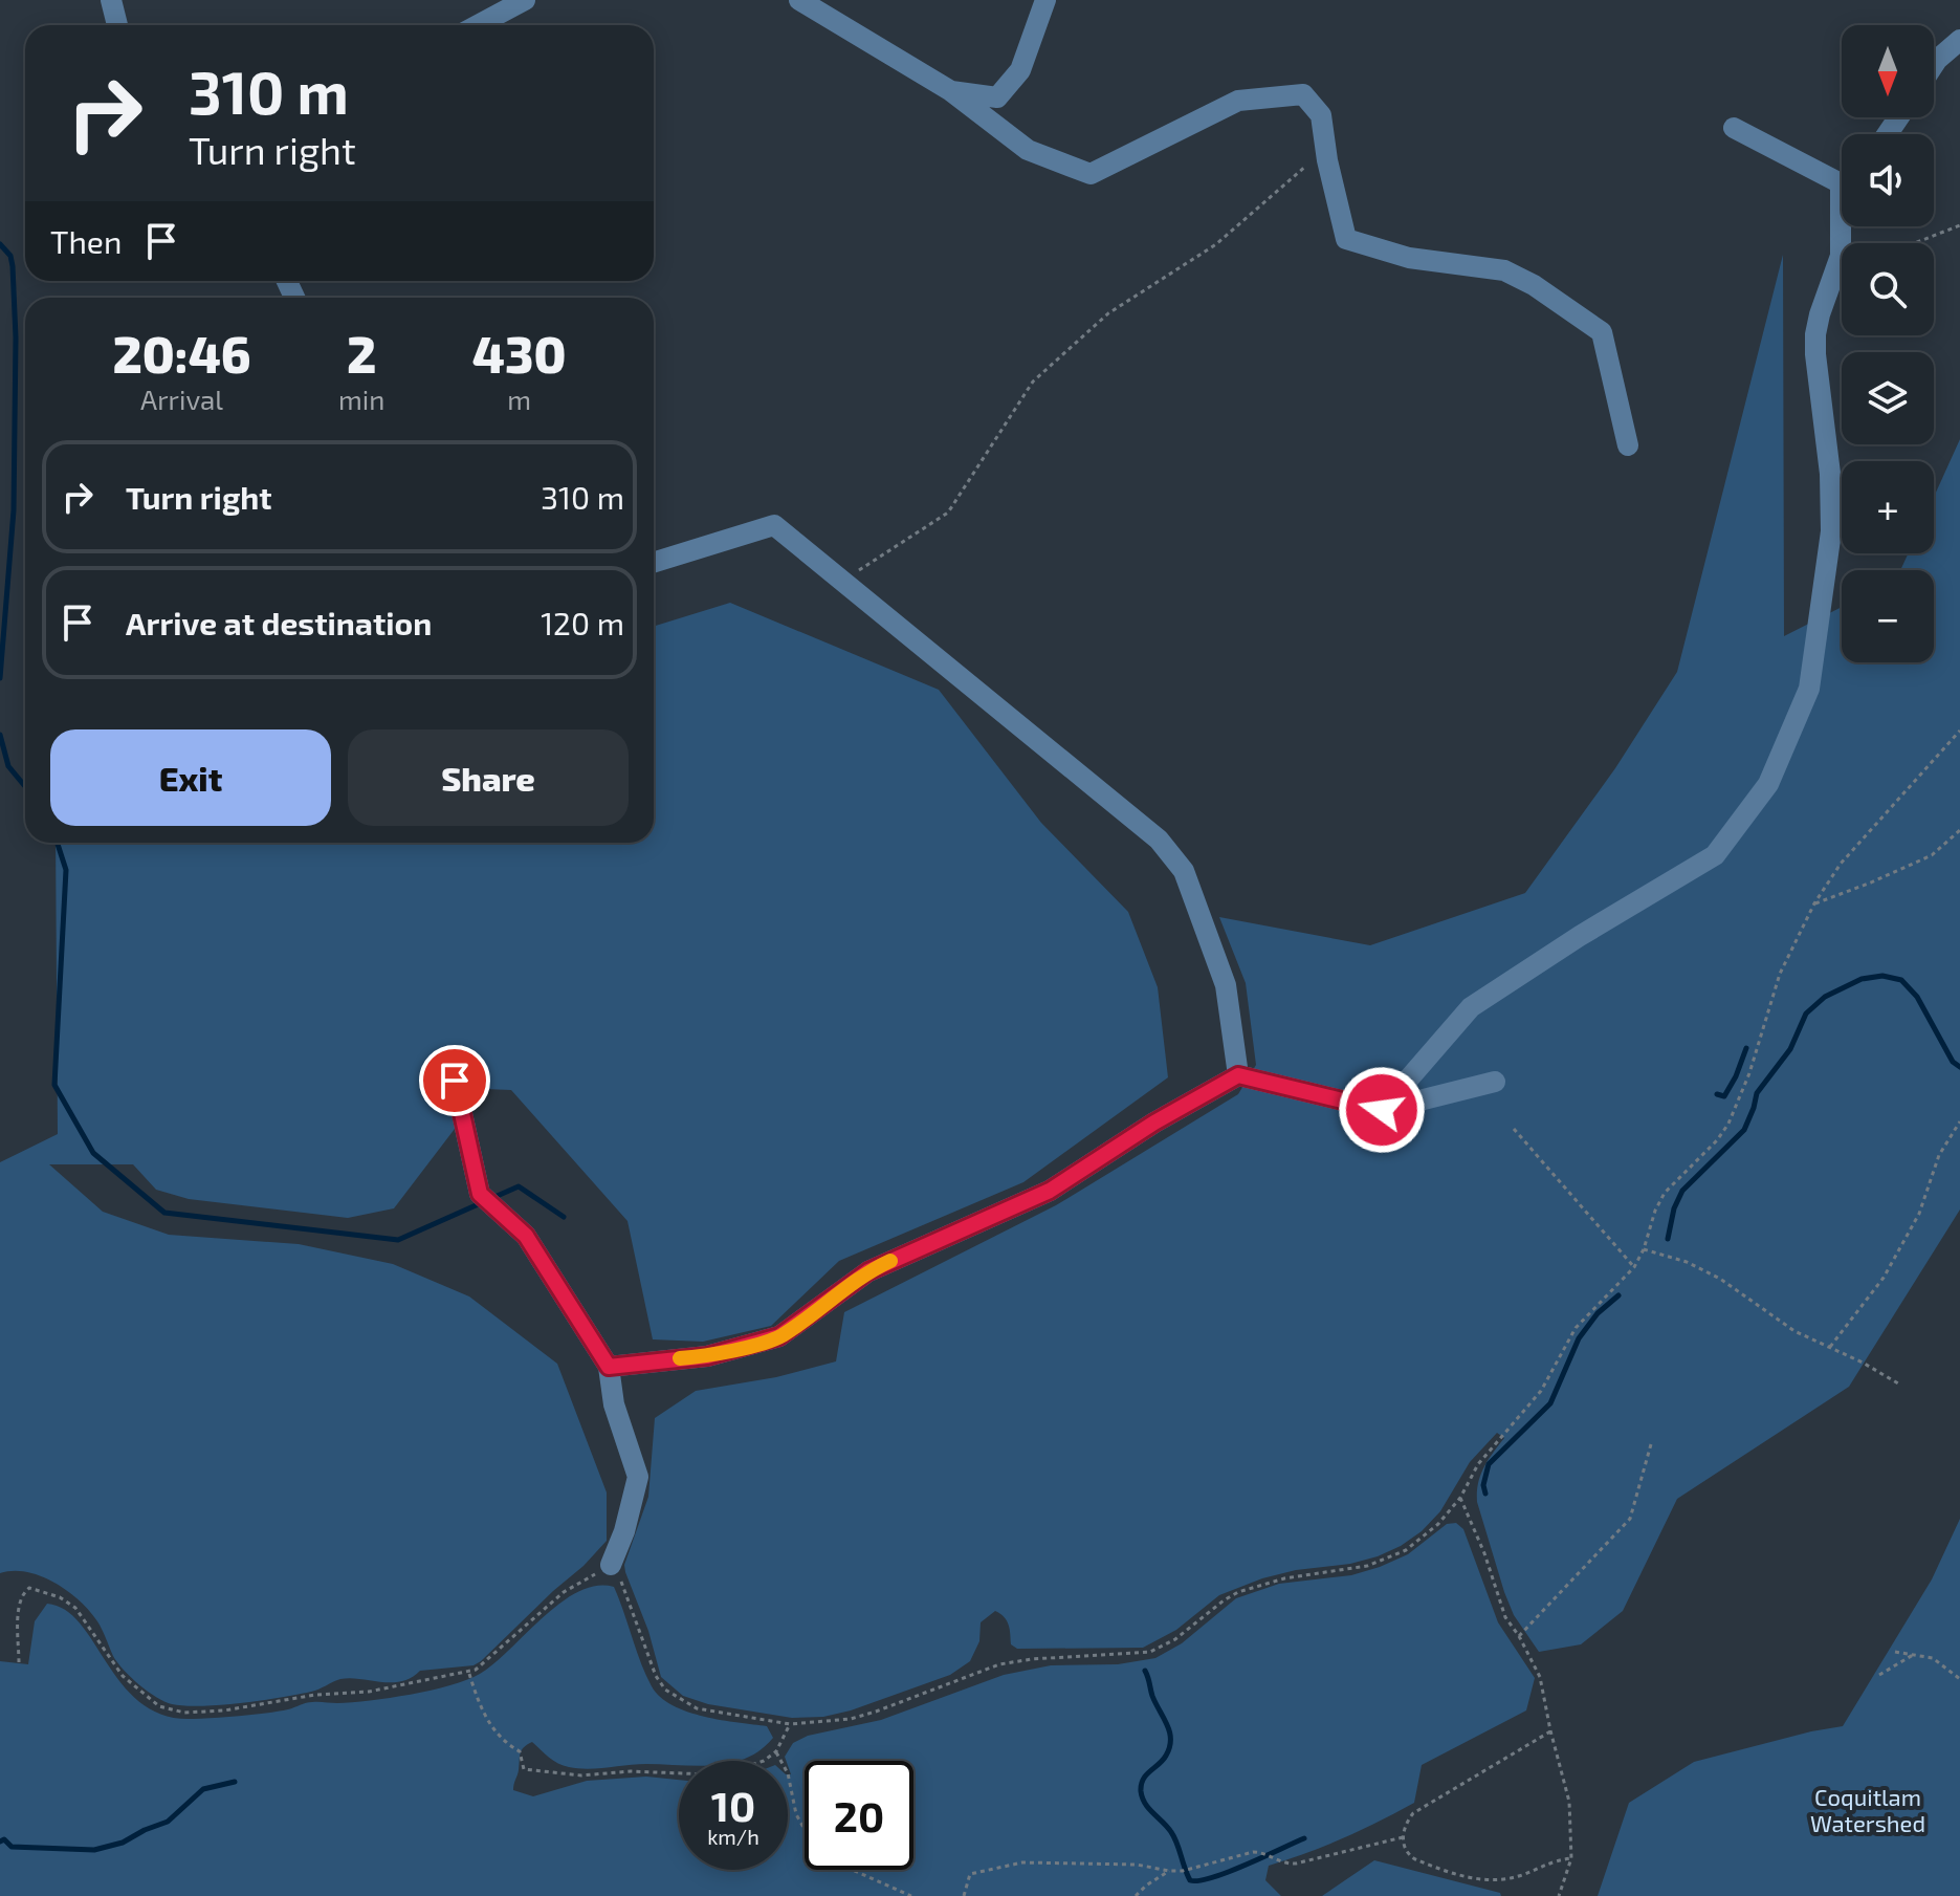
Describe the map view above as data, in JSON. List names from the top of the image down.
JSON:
{
  "parks": ["Coquitlam Watershed"],
  "north": "bottom",
  "page": {
    "map_buttons": ["+", "−"],
    "turn": ["310 m", "Turn right"],
    "then": "Then",
    "eta": [
      "20:46",
      "Arrival",
      "2",
      "min",
      "430",
      "m"
    ],
    "list": [
      {
        "name": "Turn right",
        "value": "310 m"
      },
      {
        "name": "Arrive at destination",
        "value": "120 m"
      }
    ],
    "buttons": ["Exit", "Share"],
    "speed": "10 km/h",
    "limit": "20"
  }
}
